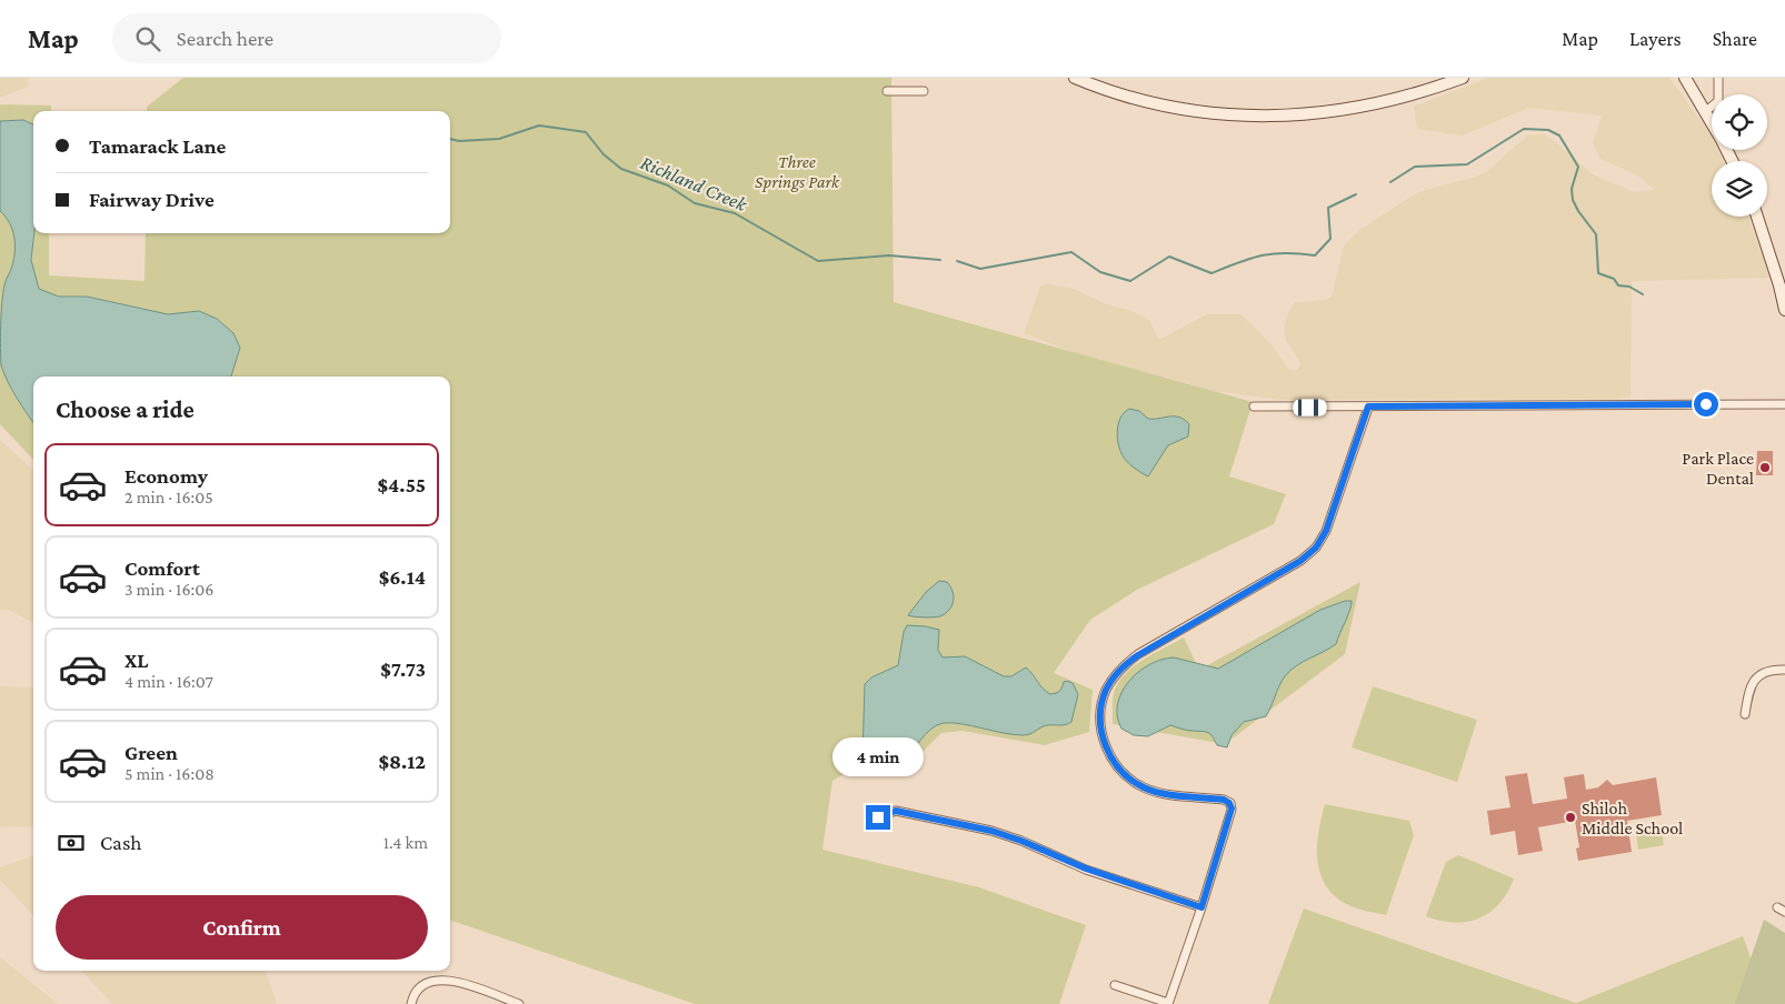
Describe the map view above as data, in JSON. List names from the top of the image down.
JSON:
{
  "water": ["Richland Creek"],
  "parks": ["Three Springs Park"],
  "places": ["Park Place Dental", "Shiloh Middle School"],
  "page": {
    "header": "Map",
    "search": "Search here",
    "nav": ["Map", "Layers", "Share"],
    "banner": ["Tamarack Lane", "Fairway Drive"],
    "heading": "Choose a ride",
    "list": [
      {
        "name": "Economy",
        "note": "2 min · 16:05",
        "value": "$4.55"
      },
      {
        "name": "Comfort",
        "note": "3 min · 16:06",
        "value": "$6.14"
      },
      {
        "name": "XL",
        "note": "4 min · 16:07",
        "value": "$7.73"
      },
      {
        "name": "Green",
        "note": "5 min · 16:08",
        "value": "$8.12"
      }
    ],
    "bubble": "4 min",
    "pay": ["Cash", "1.4 km"],
    "buttons": "Confirm"
  }
}
